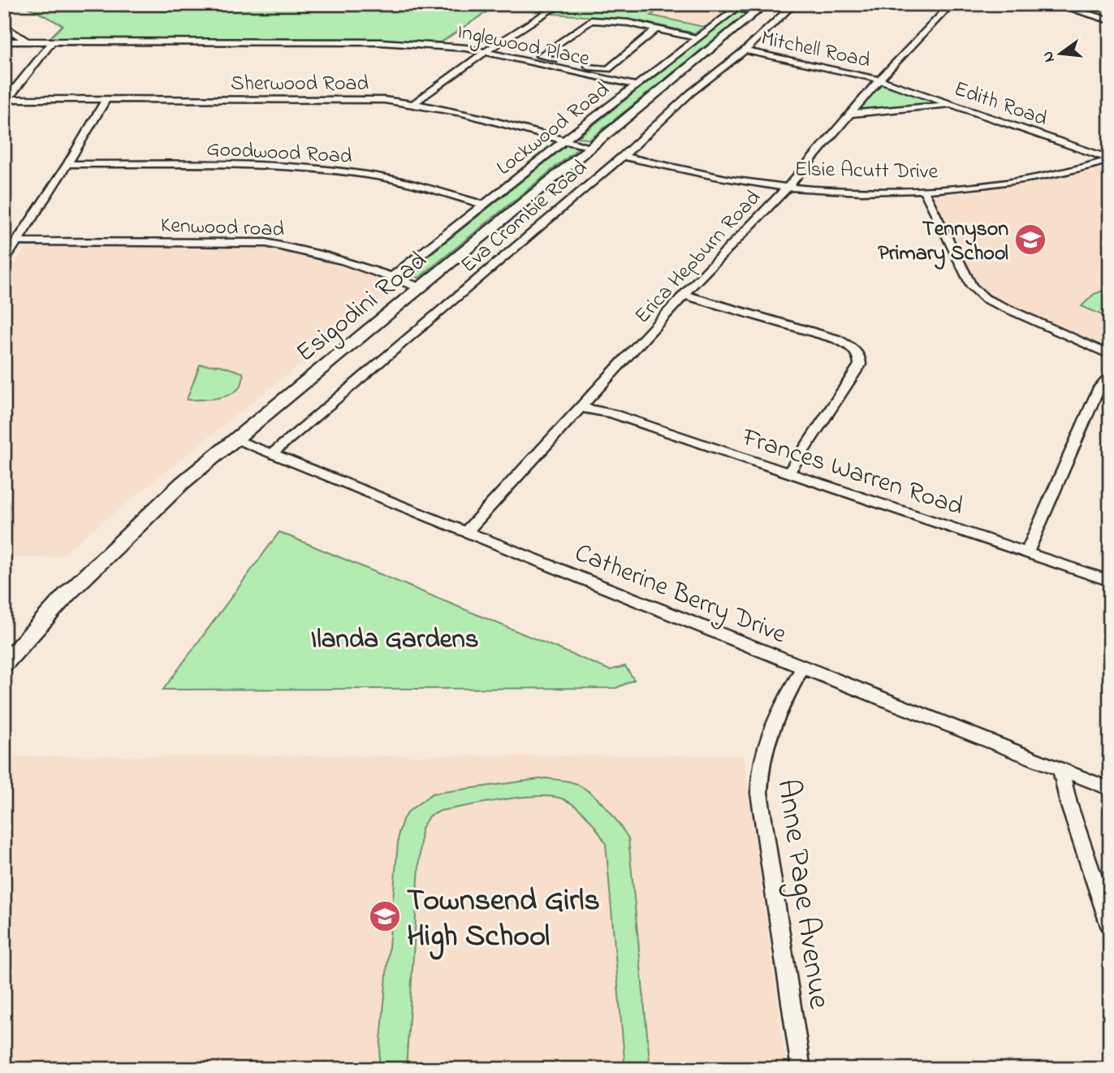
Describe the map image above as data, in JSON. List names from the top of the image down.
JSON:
{
  "streets": {
    "main road": ["Esigodini Road"],
    "street": [
      "Inglewood Place",
      "Mitchell Road",
      "Sherwood Road",
      "Edith Road",
      "Lockwood Road",
      "Goodwood Road",
      "Elsie Acutt Drive",
      "Eva Crombie Road",
      "Kenwood road",
      "Erica Hepburn Road",
      "Frances Warren Road",
      "Catherine Berry Drive",
      "Anne Page Avenue"
    ]
  },
  "crossings": [
    ["Inglewood Place", "Lockwood Road"],
    ["Mitchell Road", "Edith Road"],
    ["Mitchell Road", "Eva Crombie Road"],
    ["Mitchell Road", "Erica Hepburn Road"],
    ["Sherwood Road", "Lockwood Road"],
    ["Sherwood Road", "Esigodini Road"],
    ["Edith Road", "Elsie Acutt Drive"],
    ["Edith Road", "Erica Hepburn Road"],
    ["Lockwood Road", "Goodwood Road"],
    ["Lockwood Road", "Kenwood road"],
    ["Elsie Acutt Drive", "Eva Crombie Road"],
    ["Elsie Acutt Drive", "Erica Hepburn Road"],
    ["Eva Crombie Road", "Catherine Berry Drive"],
    ["Kenwood road", "Esigodini Road"],
    ["Erica Hepburn Road", "Frances Warren Road"],
    ["Erica Hepburn Road", "Catherine Berry Drive"],
    ["Esigodini Road", "Catherine Berry Drive"],
    ["Catherine Berry Drive", "Anne Page Avenue"]
  ],
  "districts": ["Ilanda Gardens"],
  "places": {
    "school or university": ["Tennyson Primary School", "Townsend Girls High School"]
  },
  "north": "left"
}
